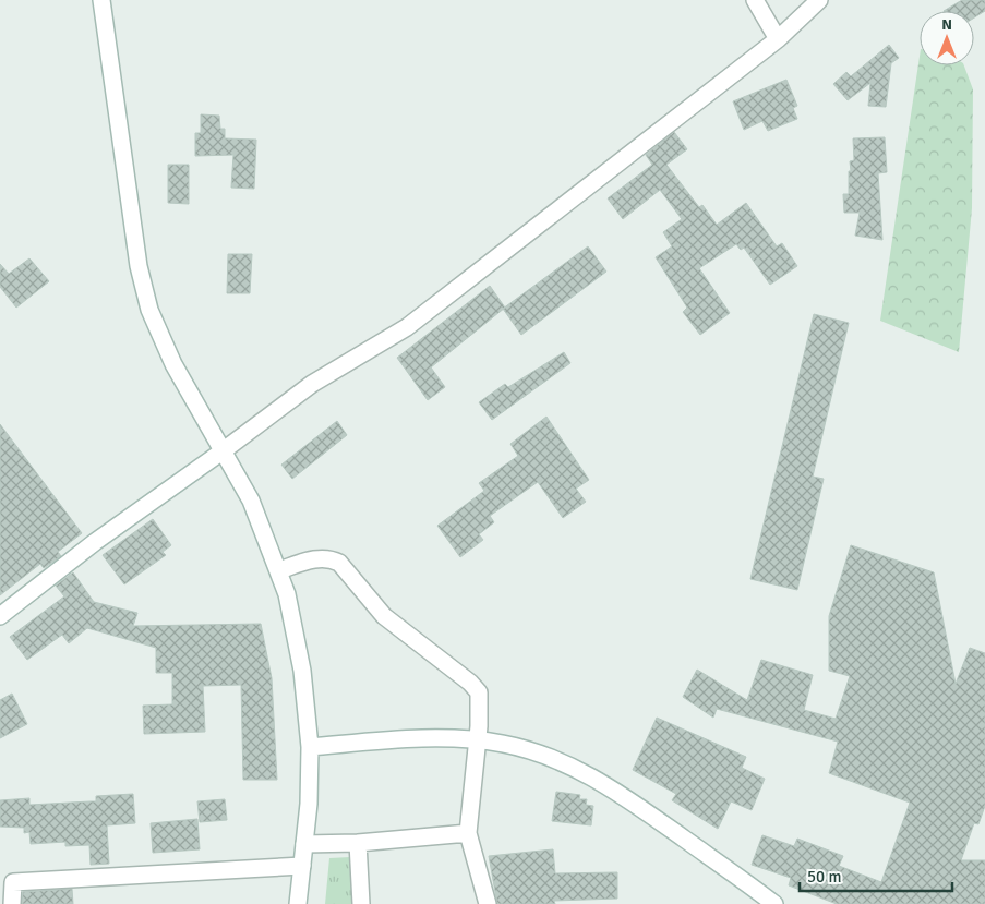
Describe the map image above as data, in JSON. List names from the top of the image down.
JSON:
{
  "scale_bar": "50 m",
  "north": "top"
}
